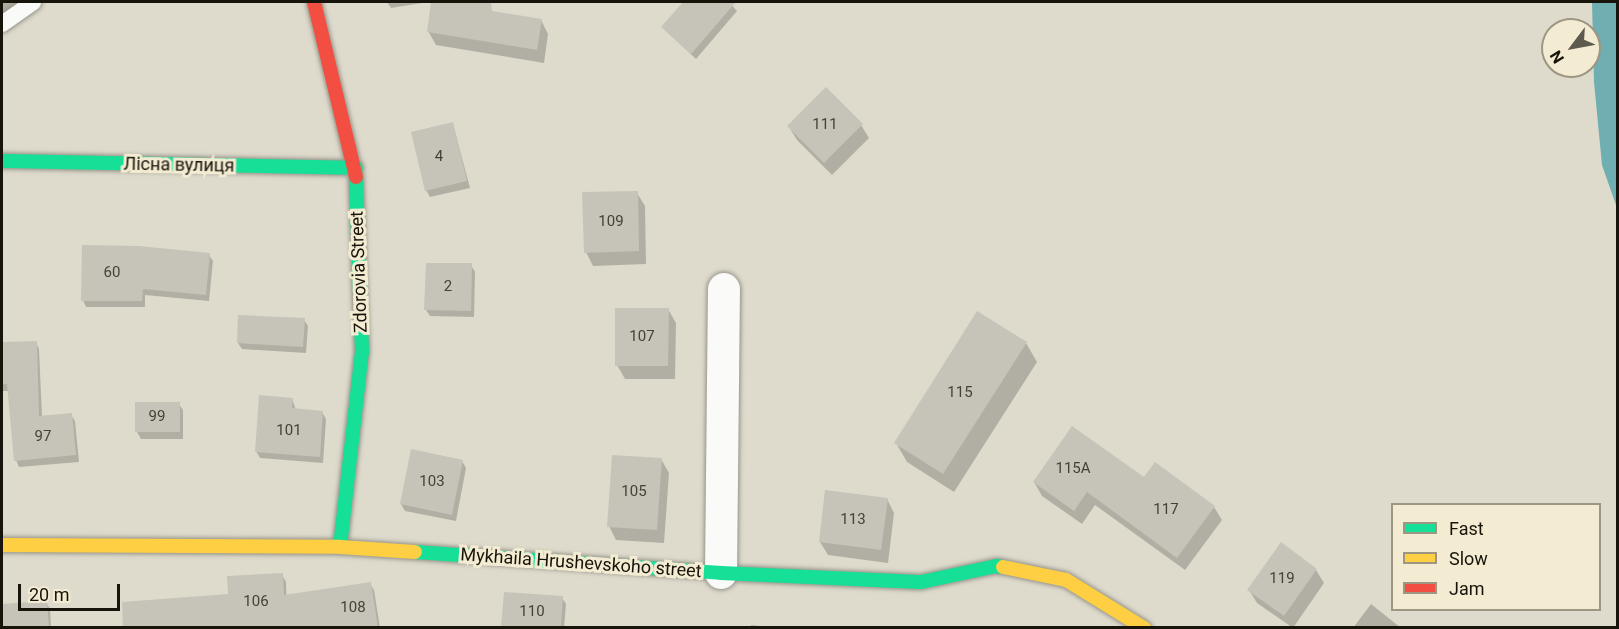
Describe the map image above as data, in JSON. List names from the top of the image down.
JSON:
{
  "streets": {
    "street": ["Лісна вулиця", "Zdorovia Street", "Mykhaila Hrushevskoho street"]
  },
  "crossings": [
    ["Лісна вулиця", "Zdorovia Street"],
    ["Zdorovia Street", "Mykhaila Hrushevskoho street"]
  ],
  "house_numbers": [
    "111",
    "4",
    "109",
    "60",
    "2",
    "107",
    "115",
    "99",
    "101",
    "97",
    "115А",
    "103",
    "105",
    "117",
    "113",
    "119",
    "106",
    "108",
    "110"
  ],
  "legend": ["Fast", "Slow", "Jam"],
  "scale_bar": "20 m",
  "north": "bottom left"
}
